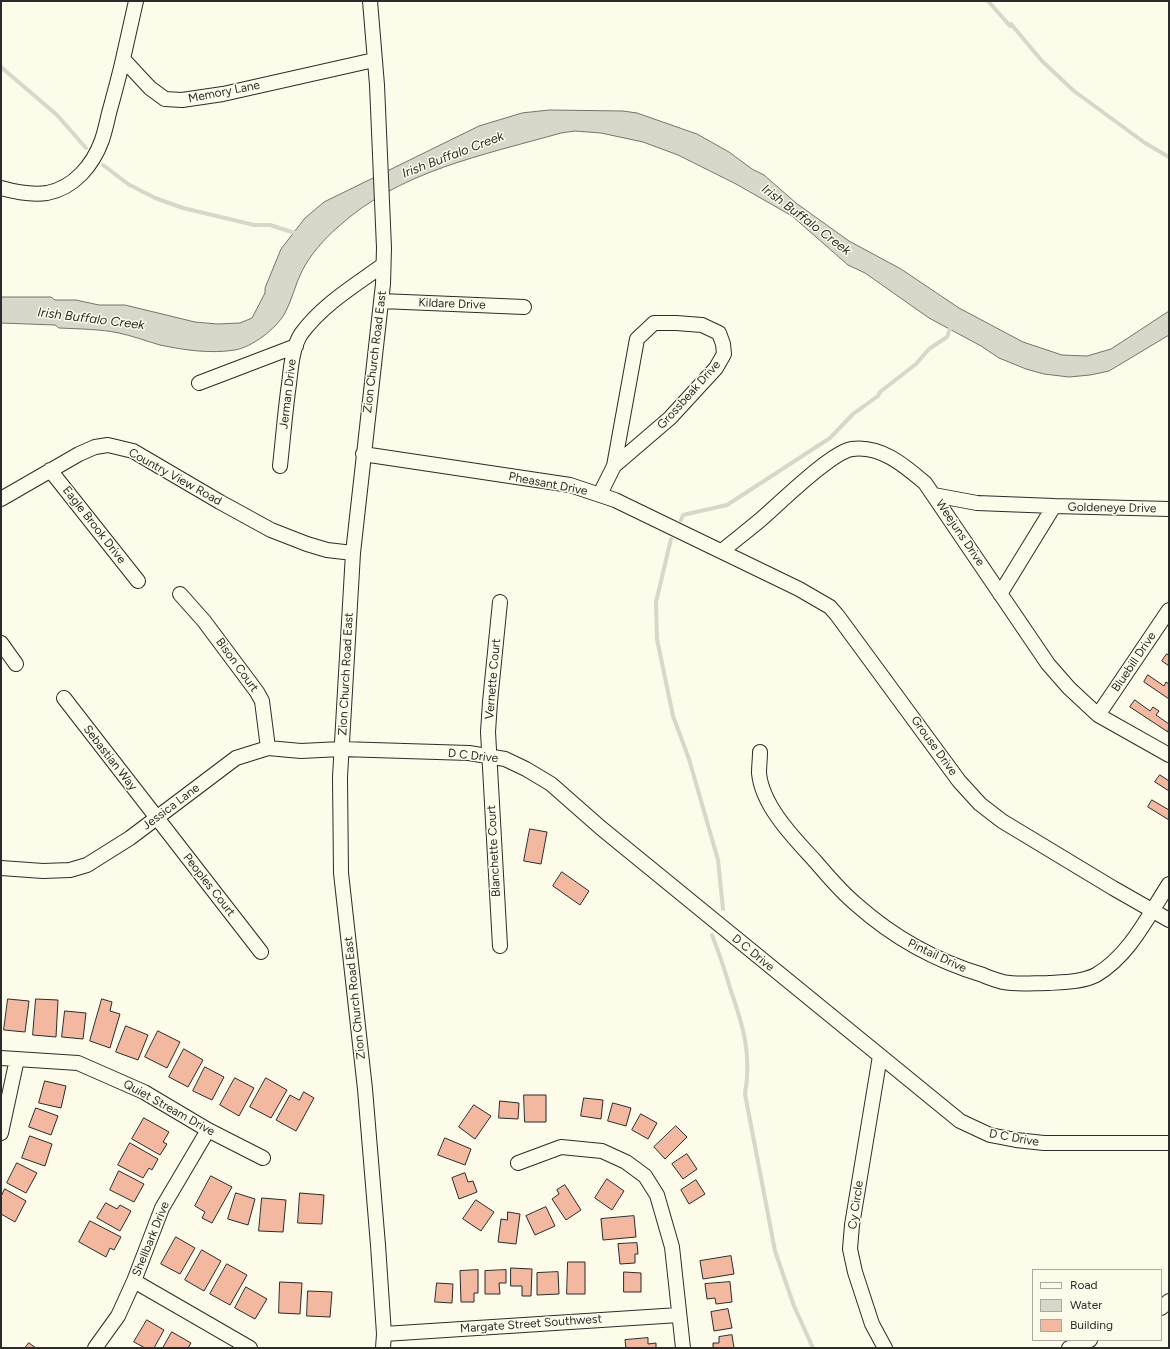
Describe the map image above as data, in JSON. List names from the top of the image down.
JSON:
{
  "streets": {
    "street": [
      "Memory Lane",
      "Kildare Drive",
      "Zion Church Road East",
      "Jerman Drive",
      "Grossbeak Drive",
      "Country View Road",
      "Pheasant Drive",
      "Goldeneye Drive",
      "Eagle Brook Drive",
      "Weejuns Drive",
      "Bluebill Drive",
      "Bison Court",
      "Vernette Court",
      "Grouse Drive",
      "D C Drive",
      "Sebastian Way",
      "Jessica Lane",
      "Blanchette Court",
      "Peoples Court",
      "Pintail Drive",
      "Quiet Stream Drive",
      "Cy Circle",
      "Shellbark Drive",
      "Margate Street Southwest"
    ]
  },
  "crossings": [
    ["Memory Lane", "Zion Church Road East"],
    ["Kildare Drive", "Zion Church Road East"],
    ["Zion Church Road East", "Jerman Drive"],
    ["Zion Church Road East", "Country View Road"],
    ["Zion Church Road East", "Pheasant Drive"],
    ["Zion Church Road East", "D C Drive"],
    ["Zion Church Road East", "Jessica Lane"],
    ["Zion Church Road East", "Margate Street Southwest"],
    ["Grossbeak Drive", "Pheasant Drive"],
    ["Country View Road", "Eagle Brook Drive"],
    ["Pheasant Drive", "Weejuns Drive"],
    ["Pheasant Drive", "Grouse Drive"],
    ["Goldeneye Drive", "Weejuns Drive"],
    ["Weejuns Drive", "Bluebill Drive"],
    ["Weejuns Drive", "Grouse Drive"],
    ["Bison Court", "Jessica Lane"],
    ["Vernette Court", "D C Drive"],
    ["Vernette Court", "Blanchette Court"],
    ["Grouse Drive", "Pintail Drive"],
    ["D C Drive", "Jessica Lane"],
    ["D C Drive", "Blanchette Court"],
    ["D C Drive", "Cy Circle"],
    ["Sebastian Way", "Jessica Lane"],
    ["Sebastian Way", "Peoples Court"],
    ["Jessica Lane", "Peoples Court"],
    ["Quiet Stream Drive", "Shellbark Drive"]
  ],
  "water": ["Irish Buffalo Creek"],
  "legend": ["Road", "Water", "Building"]
}
